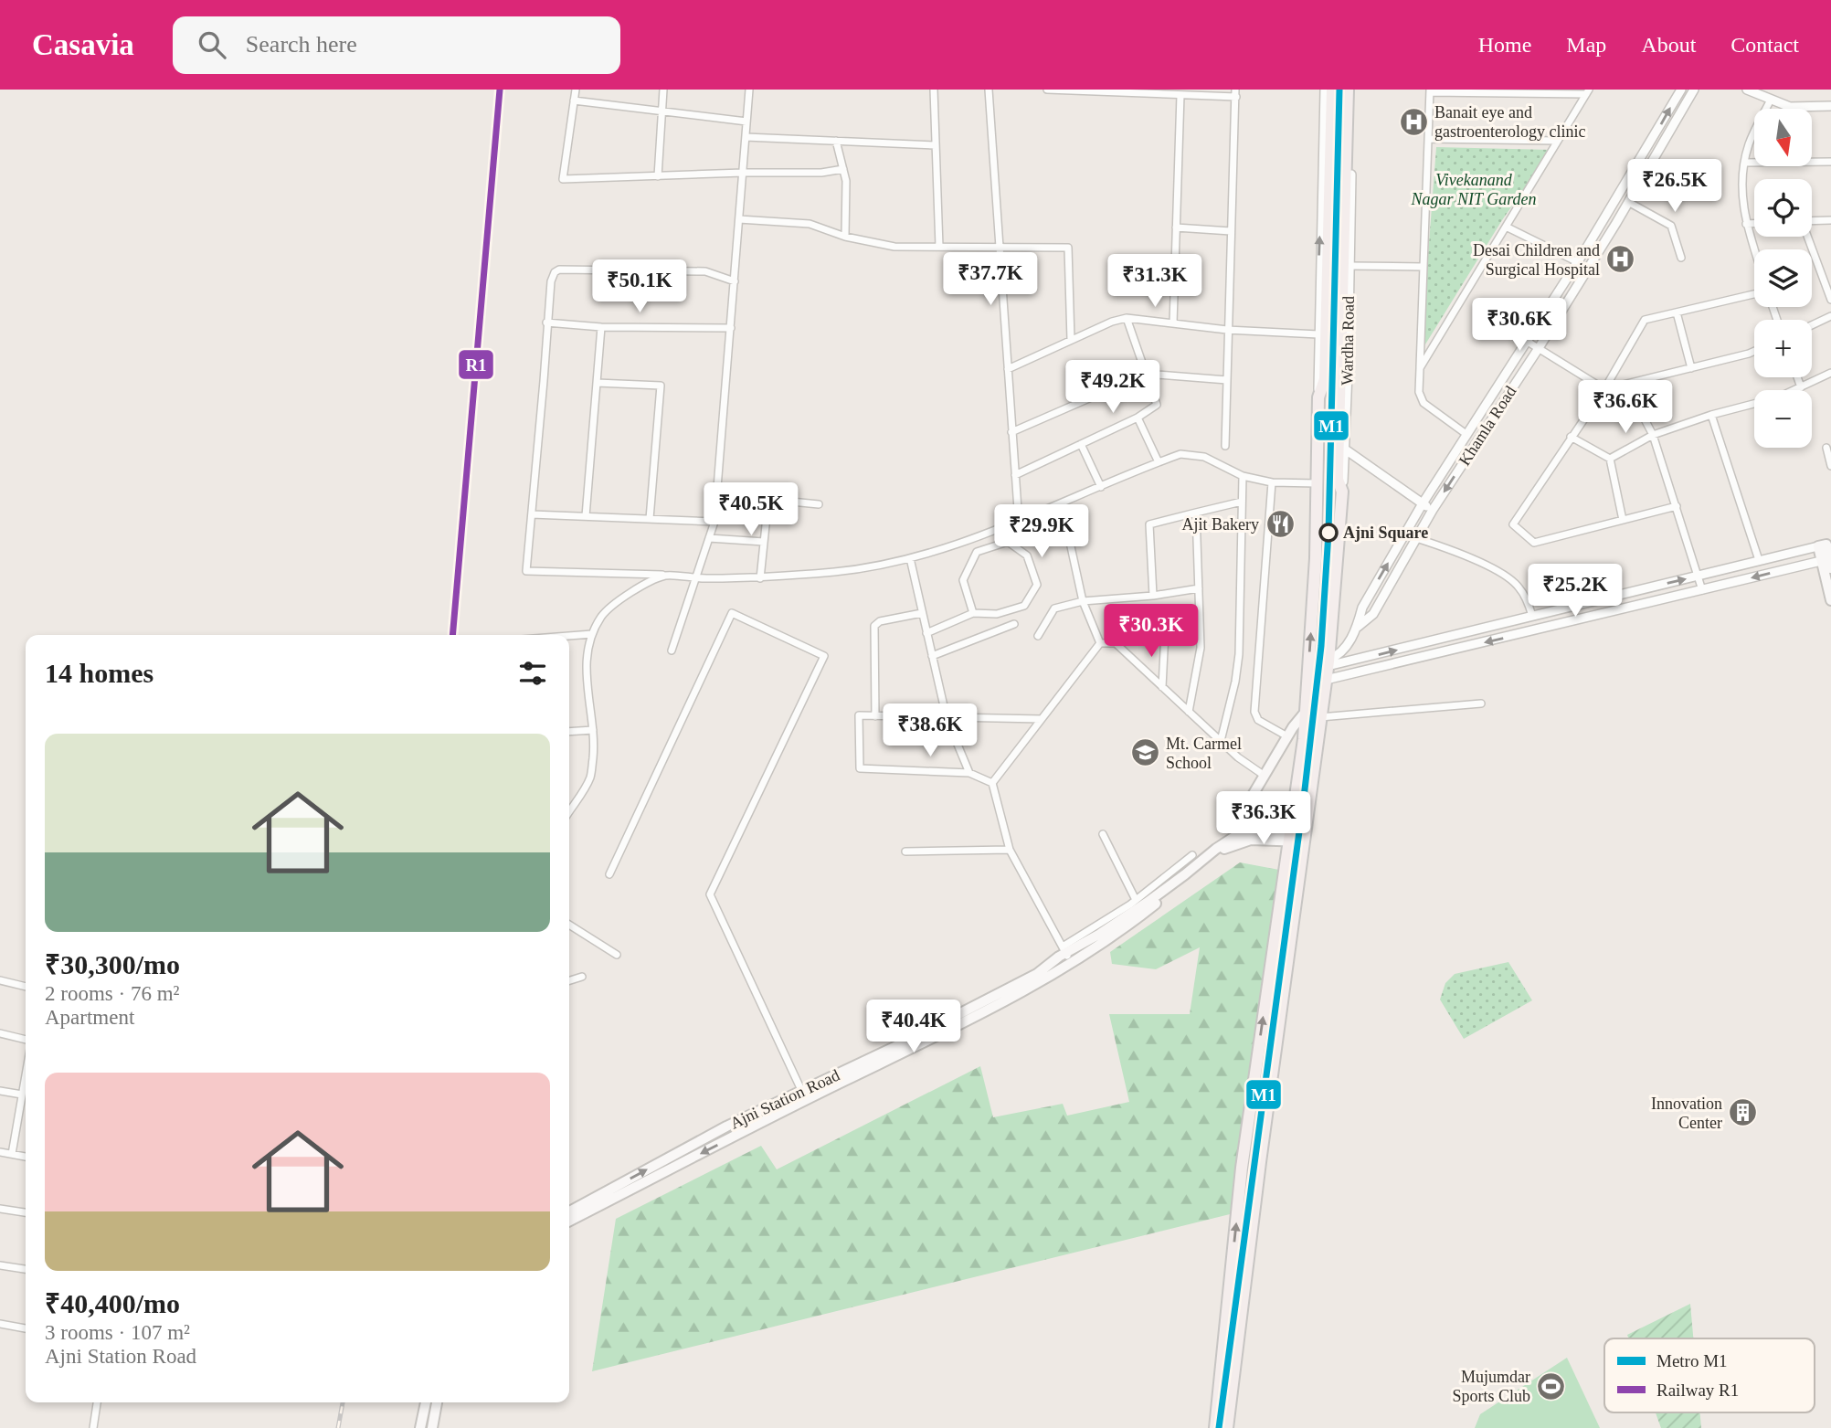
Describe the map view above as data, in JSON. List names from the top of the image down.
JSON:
{
  "streets": {
    "highway": ["Wardha Road"],
    "main road": ["Ajni Station Road"],
    "street": ["Khamla Road"]
  },
  "crossings": [
    ["Wardha Road", "Khamla Road"]
  ],
  "parks": ["Vivekanand Nagar NIT Garden"],
  "places": {
    "hospital": ["Banait eye and gastroenterology clinic", "Desai Children and Surgical Hospital"],
    "restaurant": ["Ajit Bakery"],
    "other": ["Ajni Square"],
    "school or university": ["Mt. Carmel School"],
    "building": ["Innovation Center"],
    "sports": ["Mujumdar Sports Club"]
  },
  "lines": ["metro line M1", "rail line R1"],
  "legend": ["Metro M1", "Railway R1"],
  "north": "bottom",
  "page": {
    "header": "Casavia",
    "search": "Search here",
    "nav": [
      "Home",
      "Map",
      "About",
      "Contact"
    ],
    "map_buttons": ["+", "−"],
    "price": [
      "₹26.5K",
      "₹37.7K",
      "₹31.3K",
      "₹50.1K",
      "₹30.6K",
      "₹49.2K",
      "₹36.6K",
      "₹40.5K",
      "₹29.9K",
      "₹25.2K",
      "₹30.3K",
      "₹38.6K",
      "₹36.3K",
      "₹40.4K"
    ],
    "heading": "14 homes",
    "list": [
      {
        "name": "₹30,300/mo",
        "note": "2 rooms · 76 m² · Apartment"
      },
      {
        "name": "₹40,400/mo",
        "note": "3 rooms · 107 m² · Ajni Station Road"
      }
    ]
  }
}
